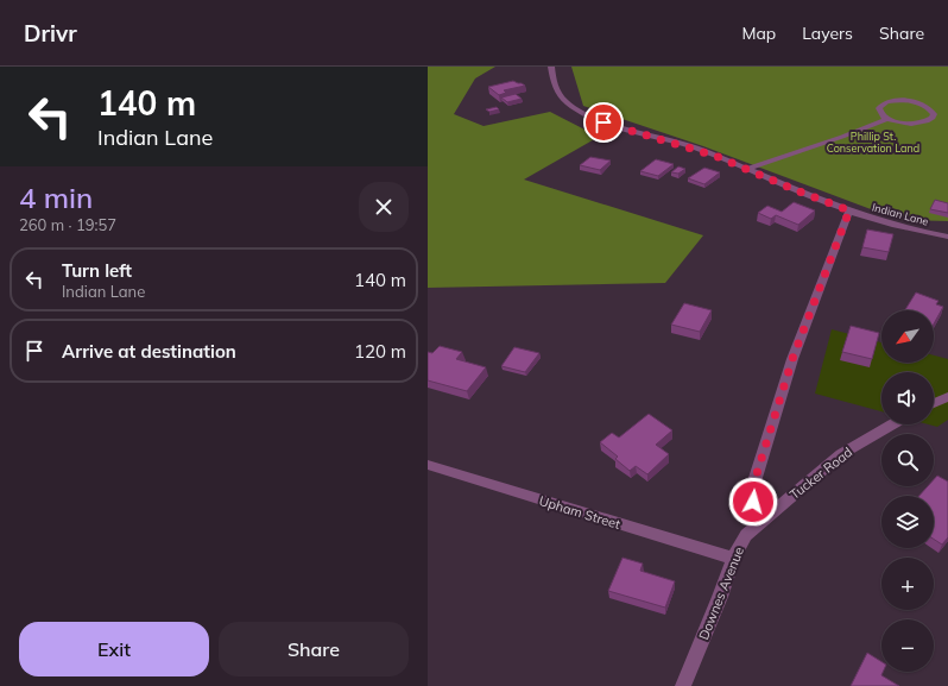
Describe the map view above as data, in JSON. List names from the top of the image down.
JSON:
{
  "streets": {
    "street": [
      "Indian Lane",
      "Tucker Road",
      "Upham Street",
      "Downes Avenue"
    ]
  },
  "crossings": [
    ["Tucker Road", "Downes Avenue"],
    ["Upham Street", "Downes Avenue"]
  ],
  "parks": ["Phillip St. Conservation Land"],
  "north": "bottom left",
  "page": {
    "header": "Drivr",
    "nav": ["Map", "Layers", "Share"],
    "turn": ["140 m", "Indian Lane"],
    "heading": ["4 min", "260 m · 19:57"],
    "list": [
      {
        "name": "Turn left",
        "note": "Indian Lane",
        "value": "140 m"
      },
      {
        "name": "Arrive at destination",
        "value": "120 m"
      }
    ],
    "map_buttons": ["+", "−"],
    "buttons": ["Exit", "Share"]
  }
}
